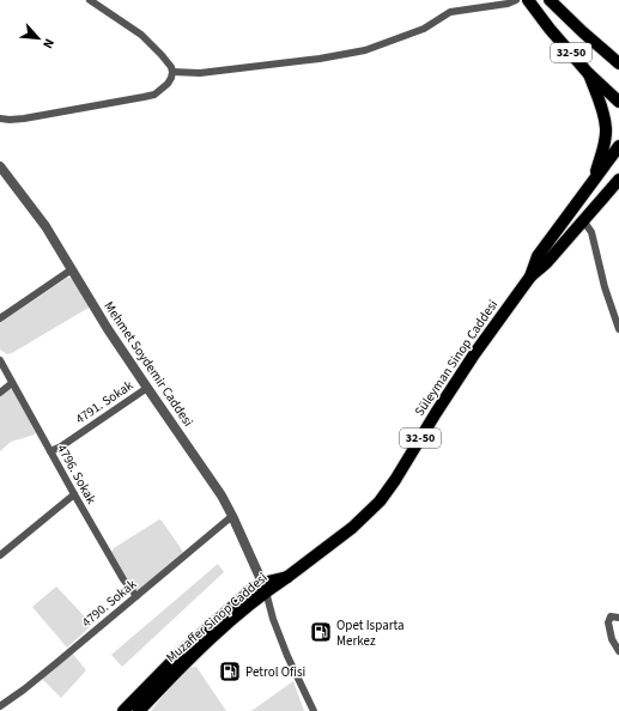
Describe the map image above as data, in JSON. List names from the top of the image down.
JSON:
{
  "streets": {
    "main road": ["32-50", "Süleyman Sinop Caddesi", "Muzaffer Sinop Caddesi"],
    "street": [
      "Mehmet Soydemir Caddesi",
      "4791. Sokak",
      "4796. Sokak",
      "4790. Sokak"
    ]
  },
  "crossings": [
    ["Süleyman Sinop Caddesi", "Muzaffer Sinop Caddesi"],
    ["Mehmet Soydemir Caddesi", "4791. Sokak"],
    ["Mehmet Soydemir Caddesi", "4790. Sokak"],
    ["Mehmet Soydemir Caddesi", "Muzaffer Sinop Caddesi"],
    ["4791. Sokak", "4796. Sokak"],
    ["4796. Sokak", "4790. Sokak"]
  ],
  "places": {
    "fuel station": ["Opet Isparta Merkez", "Petrol Ofisi"]
  },
  "north": "bottom right"
}
